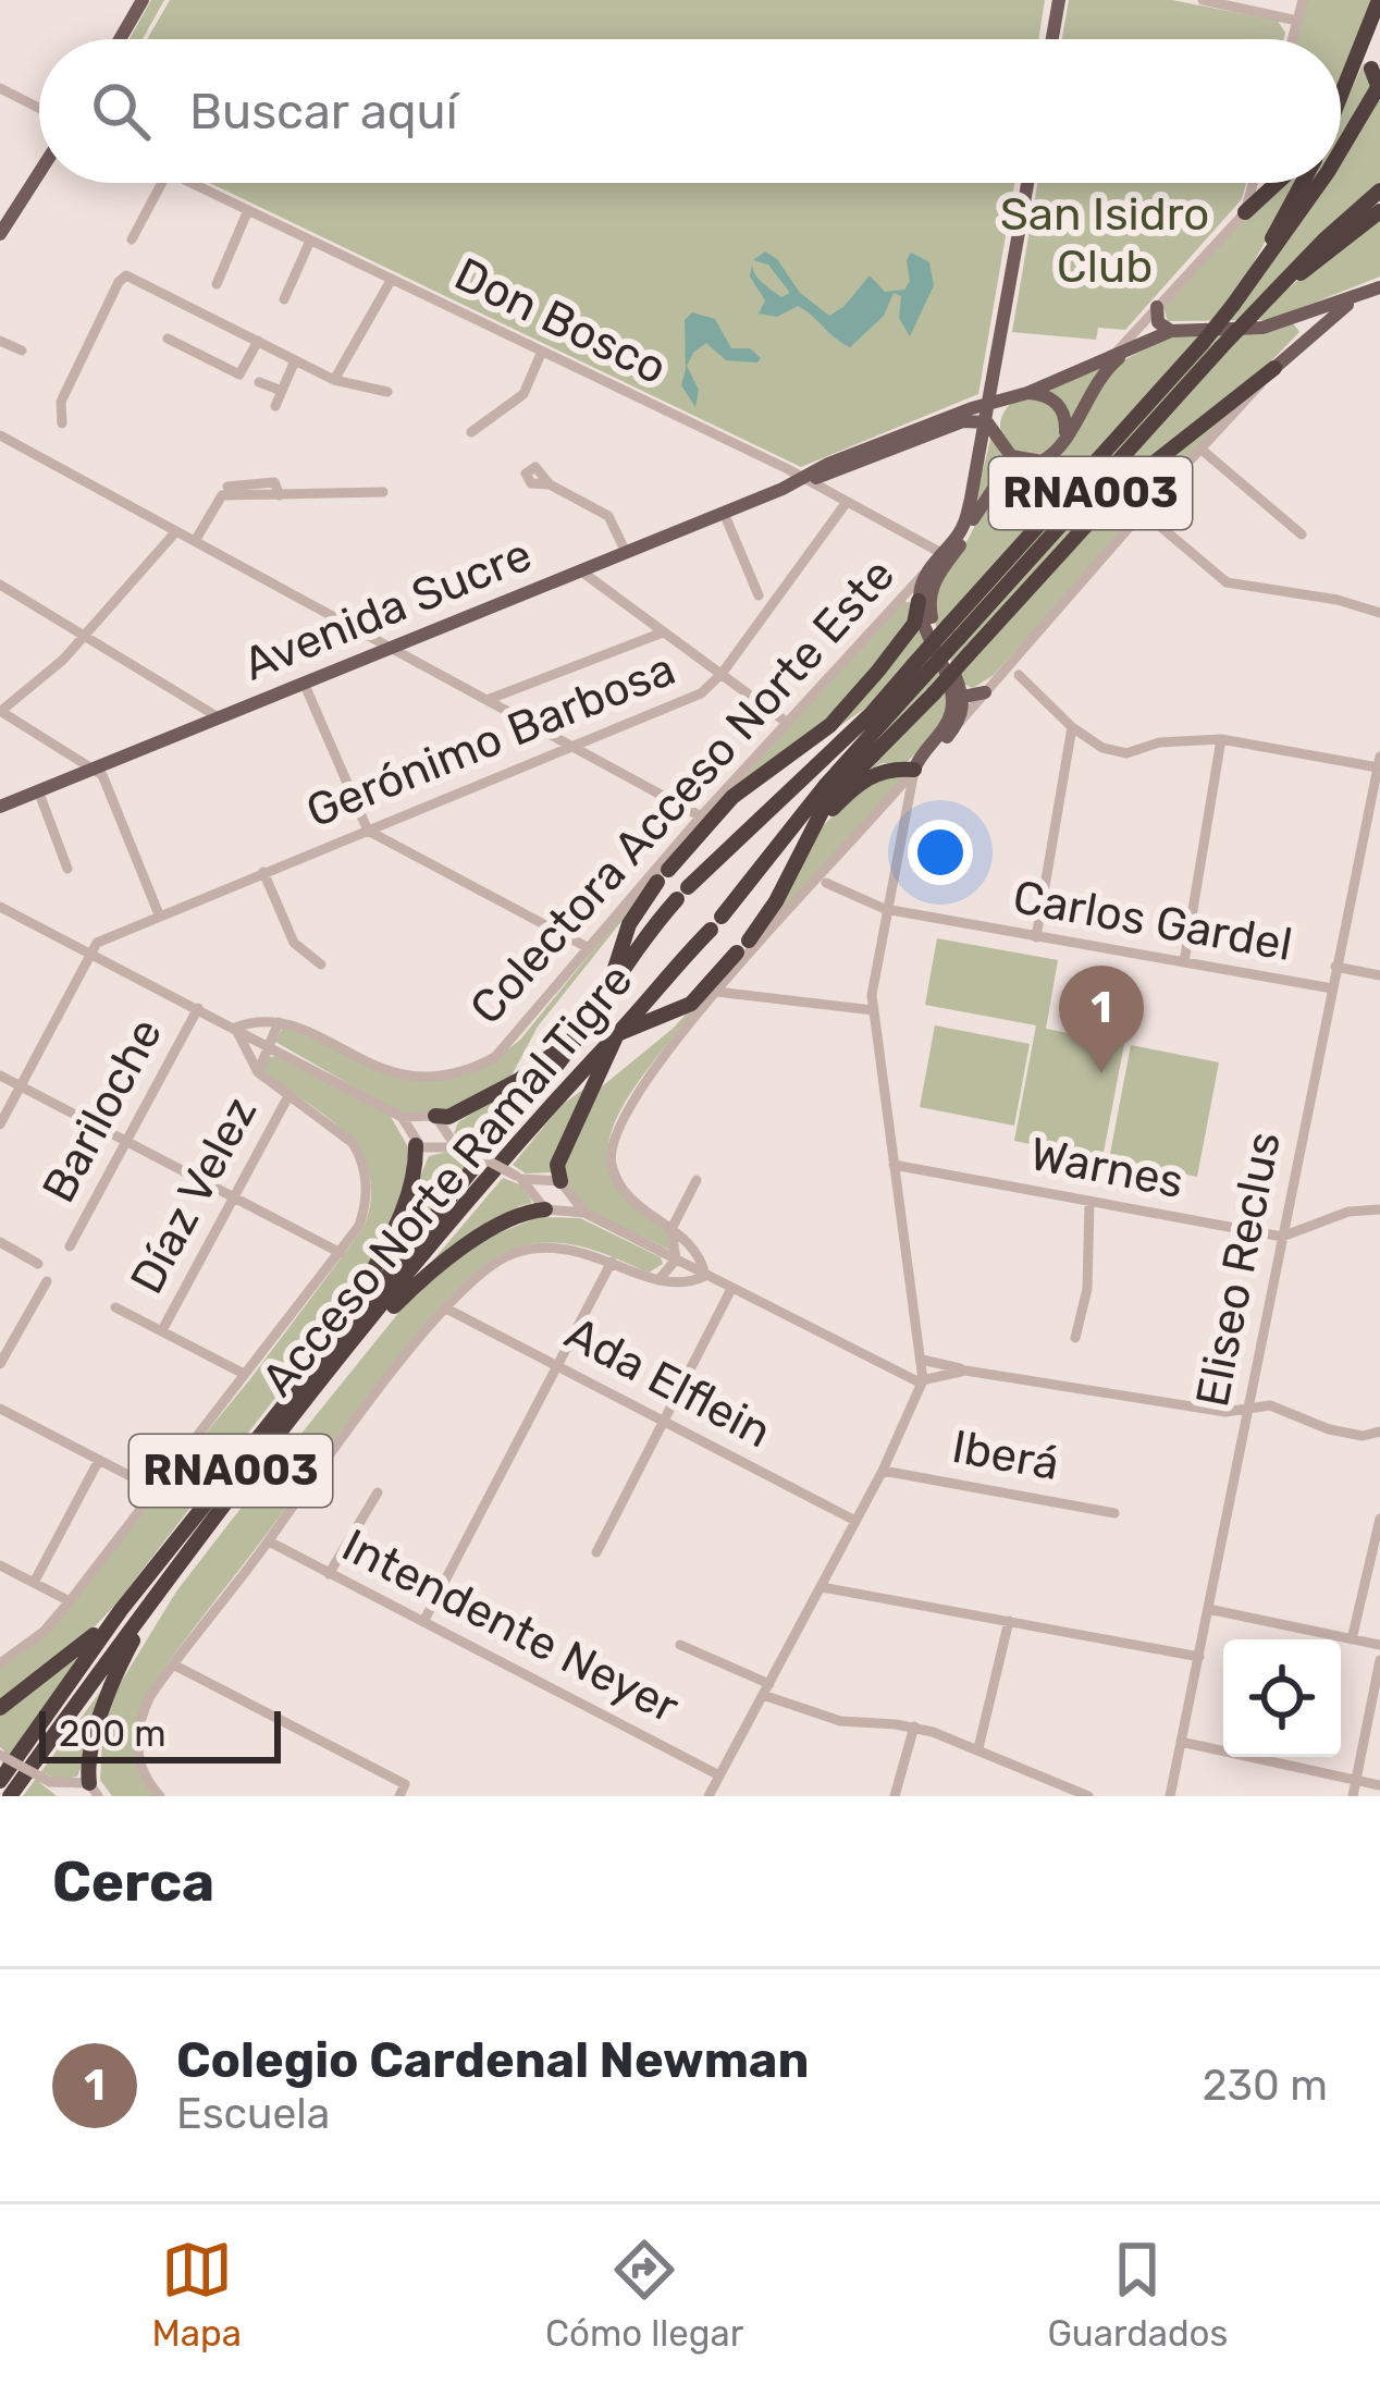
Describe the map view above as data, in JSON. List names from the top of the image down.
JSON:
{
  "streets": {
    "highway": ["RNA003", "Acceso Norte Ramal Tigre"],
    "main road": ["Avenida Sucre"],
    "street": [
      "Don Bosco",
      "Gerónimo Barbosa",
      "Colectora Acceso Norte Este",
      "Carlos Gardel",
      "Bariloche",
      "Warnes",
      "Díaz Velez",
      "Eliseo Reclus",
      "Ada Elflein",
      "Iberá",
      "Intendente Neyer"
    ]
  },
  "crossings": [
    ["Don Bosco", "Avenida Sucre"],
    ["Don Bosco", "Gerónimo Barbosa"],
    ["Carlos Gardel", "Eliseo Reclus"],
    ["Warnes", "Eliseo Reclus"]
  ],
  "parks": ["San Isidro Club"],
  "scale_bar": "200 m",
  "page": {
    "search": "Buscar aquí",
    "pins": "1",
    "scale": "200 m",
    "heading": "Cerca",
    "list": [
      {
        "mark": "1",
        "name": "Colegio Cardenal Newman",
        "note": "Escuela",
        "value": "230 m"
      }
    ],
    "nav": ["Mapa", "Cómo llegar", "Guardados"]
  }
}
